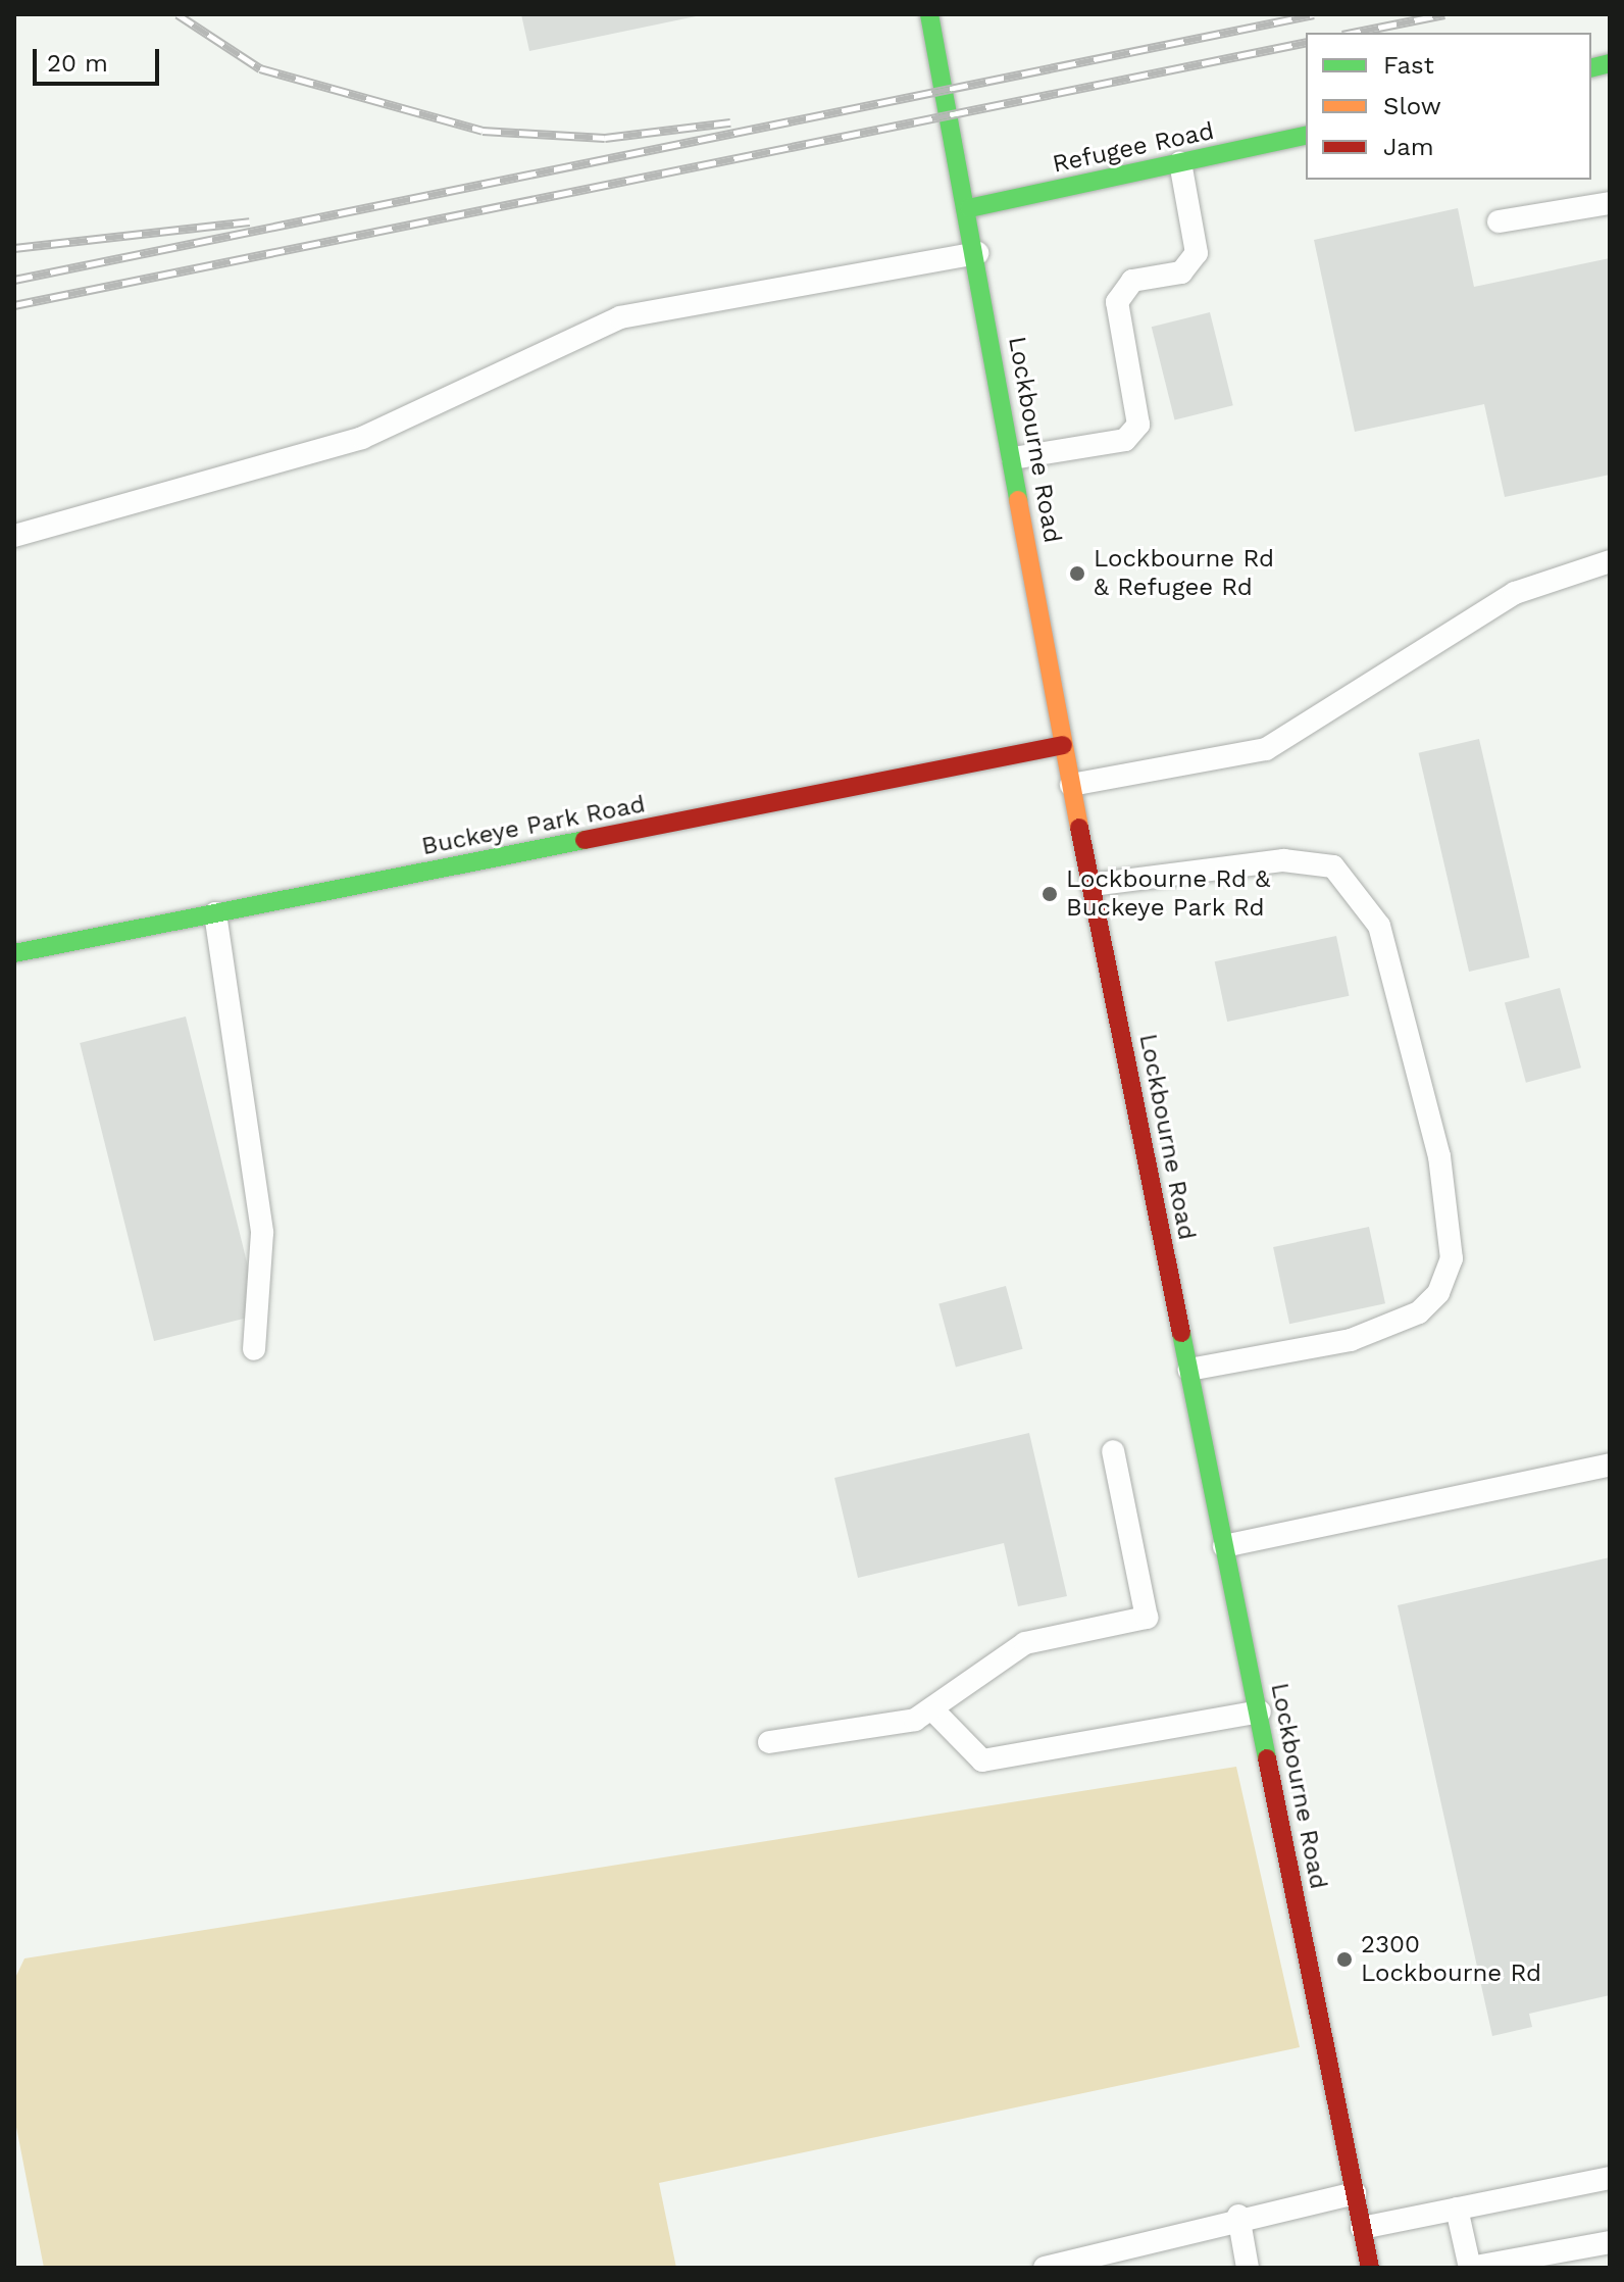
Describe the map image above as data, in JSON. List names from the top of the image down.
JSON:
{
  "streets": {
    "main road": ["Refugee Road", "Lockbourne Road", "Buckeye Park Road"]
  },
  "crossings": [
    ["Refugee Road", "Lockbourne Road"],
    ["Lockbourne Road", "Buckeye Park Road"]
  ],
  "places": ["Lockbourne Rd & Refugee Rd", "Lockbourne Rd & Buckeye Park Rd", "2300 Lockbourne Rd"],
  "legend": ["Fast", "Slow", "Jam"],
  "scale_bar": "20 m"
}
